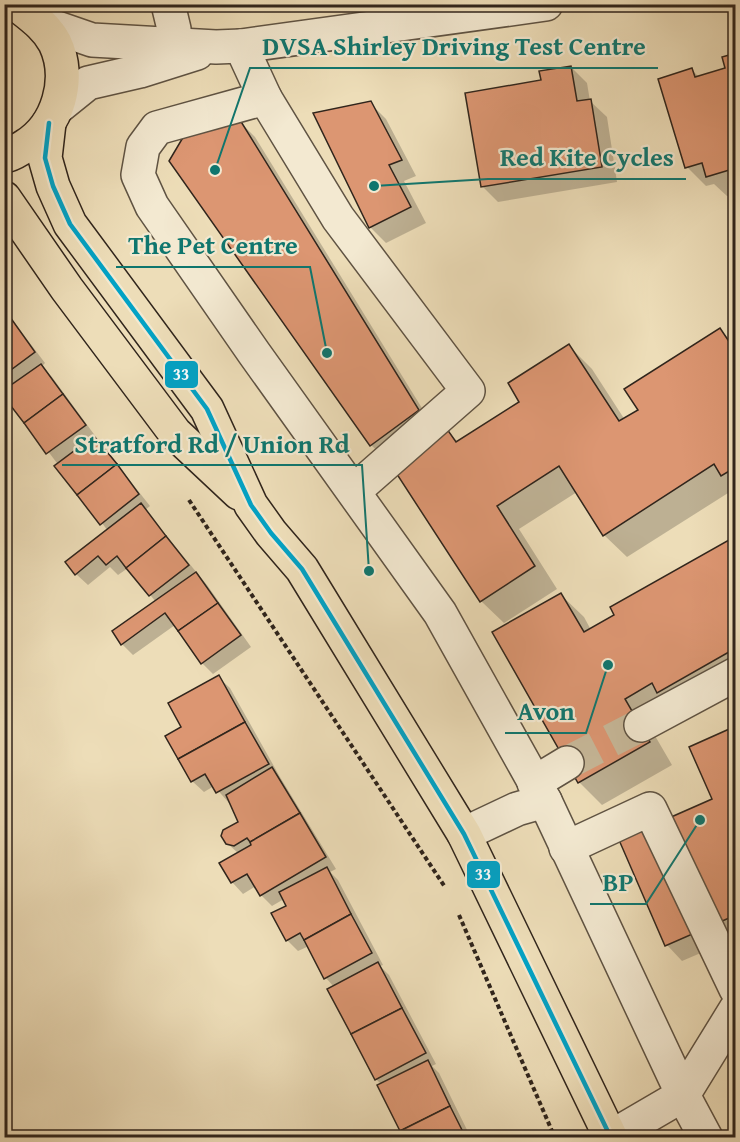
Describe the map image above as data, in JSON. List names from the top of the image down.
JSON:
{
  "places": [
    "DVSA Shirley Driving Test Centre",
    "Red Kite Cycles",
    "The Pet Centre",
    "Stratford Rd / Union Rd",
    "Avon",
    "BP"
  ],
  "lines": ["transit line 33"]
}
